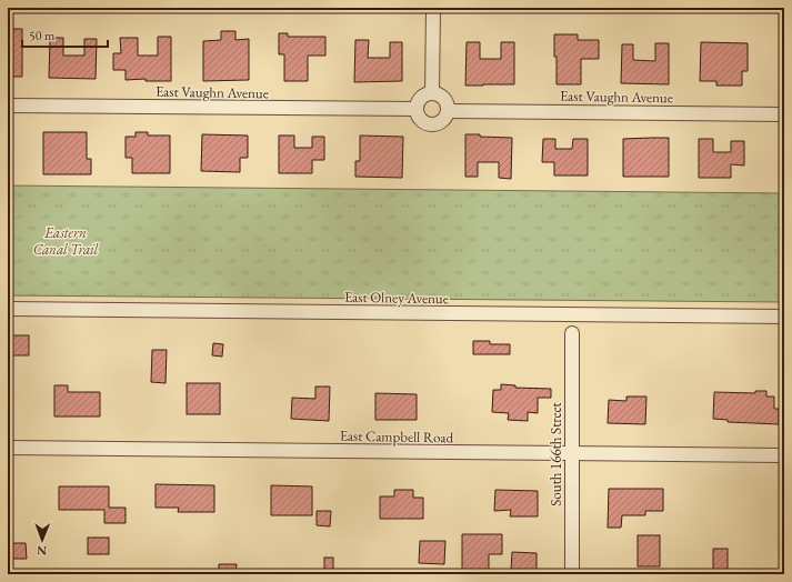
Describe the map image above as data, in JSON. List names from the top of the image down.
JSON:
{
  "streets": {
    "street": [
      "East Vaughn Avenue",
      "East Olney Avenue",
      "East Campbell Road",
      "South 166th Street"
    ]
  },
  "crossings": [
    ["East Campbell Road", "South 166th Street"]
  ],
  "parks": ["Eastern Canal Trail"],
  "scale_bar": "50 m",
  "north": "bottom"
}
